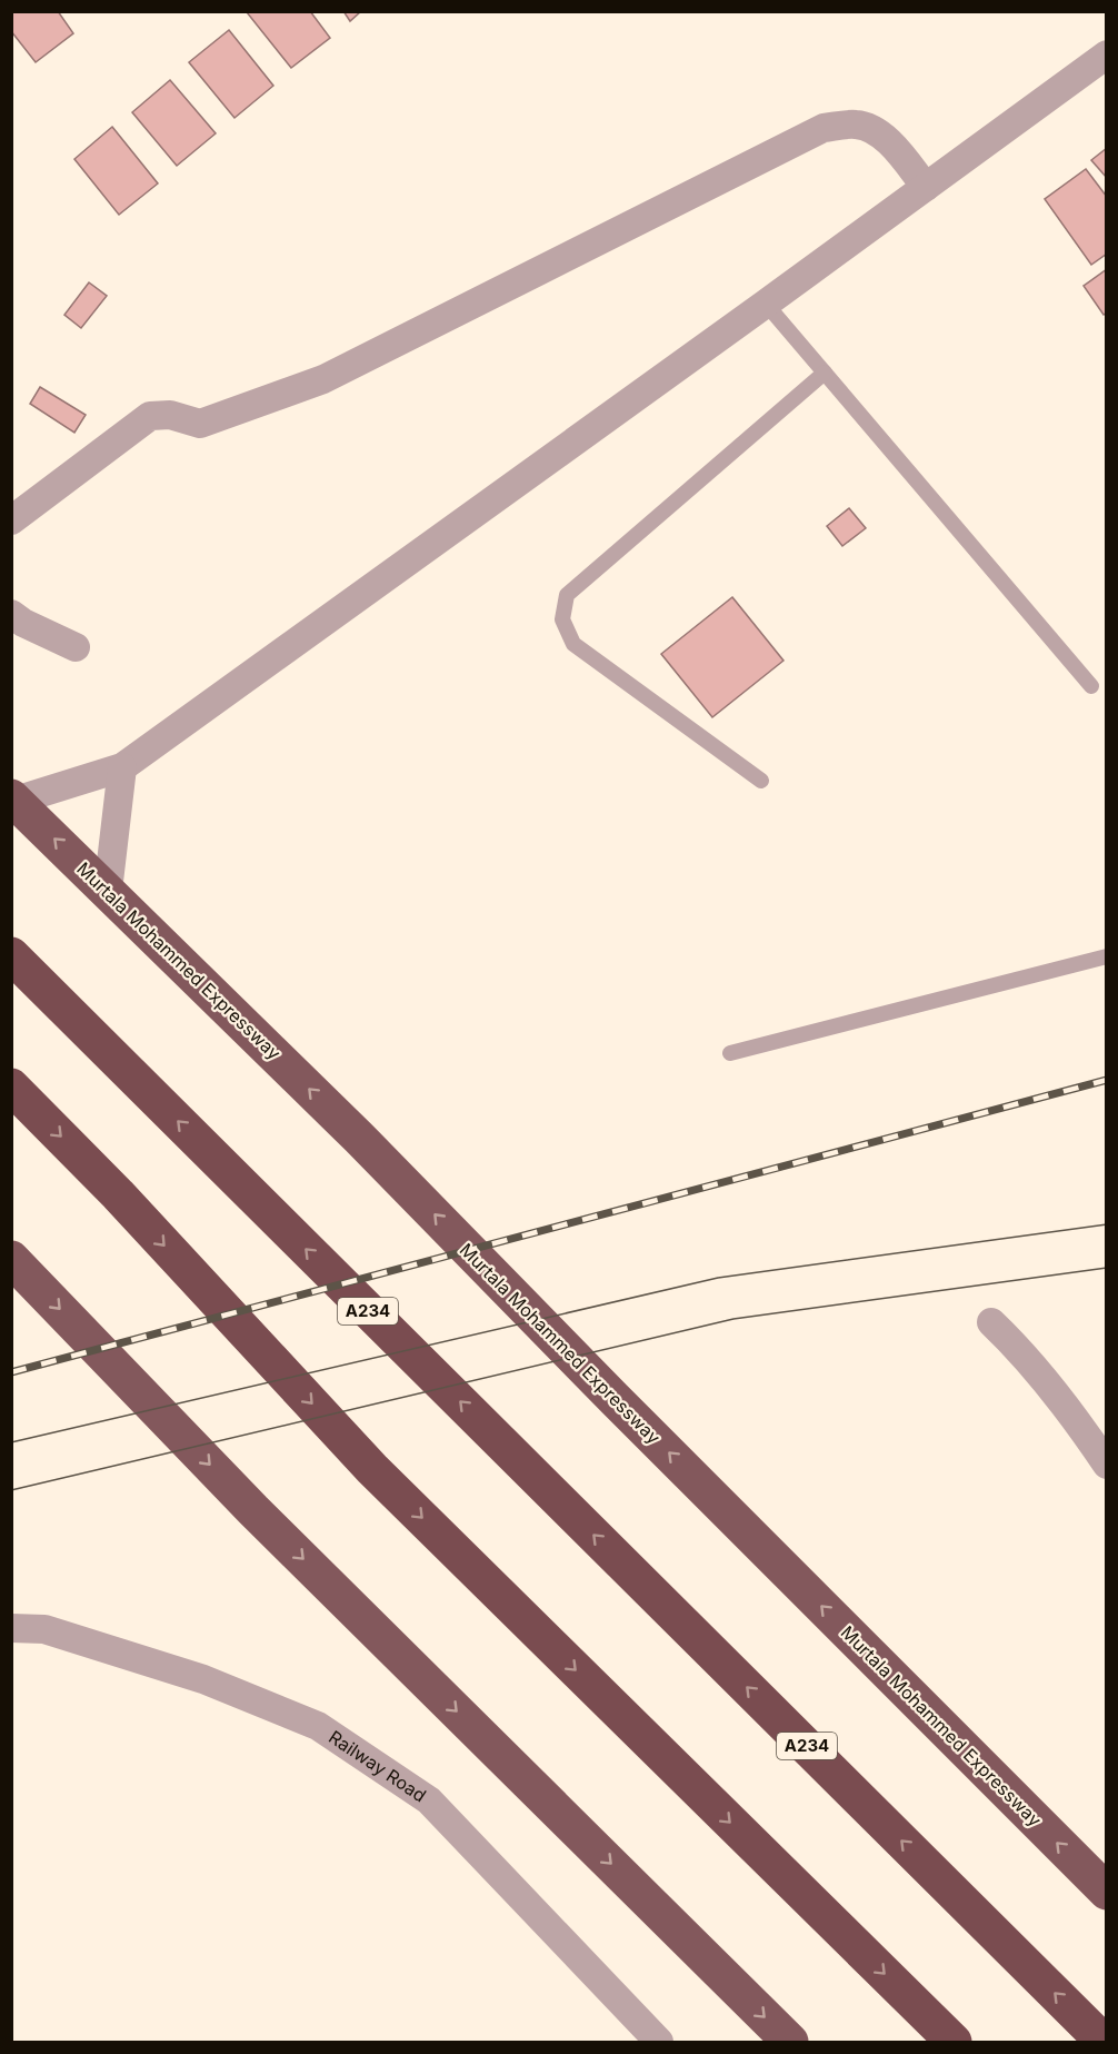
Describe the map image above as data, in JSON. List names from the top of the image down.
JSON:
{
  "streets": {
    "highway": ["Murtala Mohammed Expressway", "A234"],
    "street": ["Railway Road"]
  }
}
